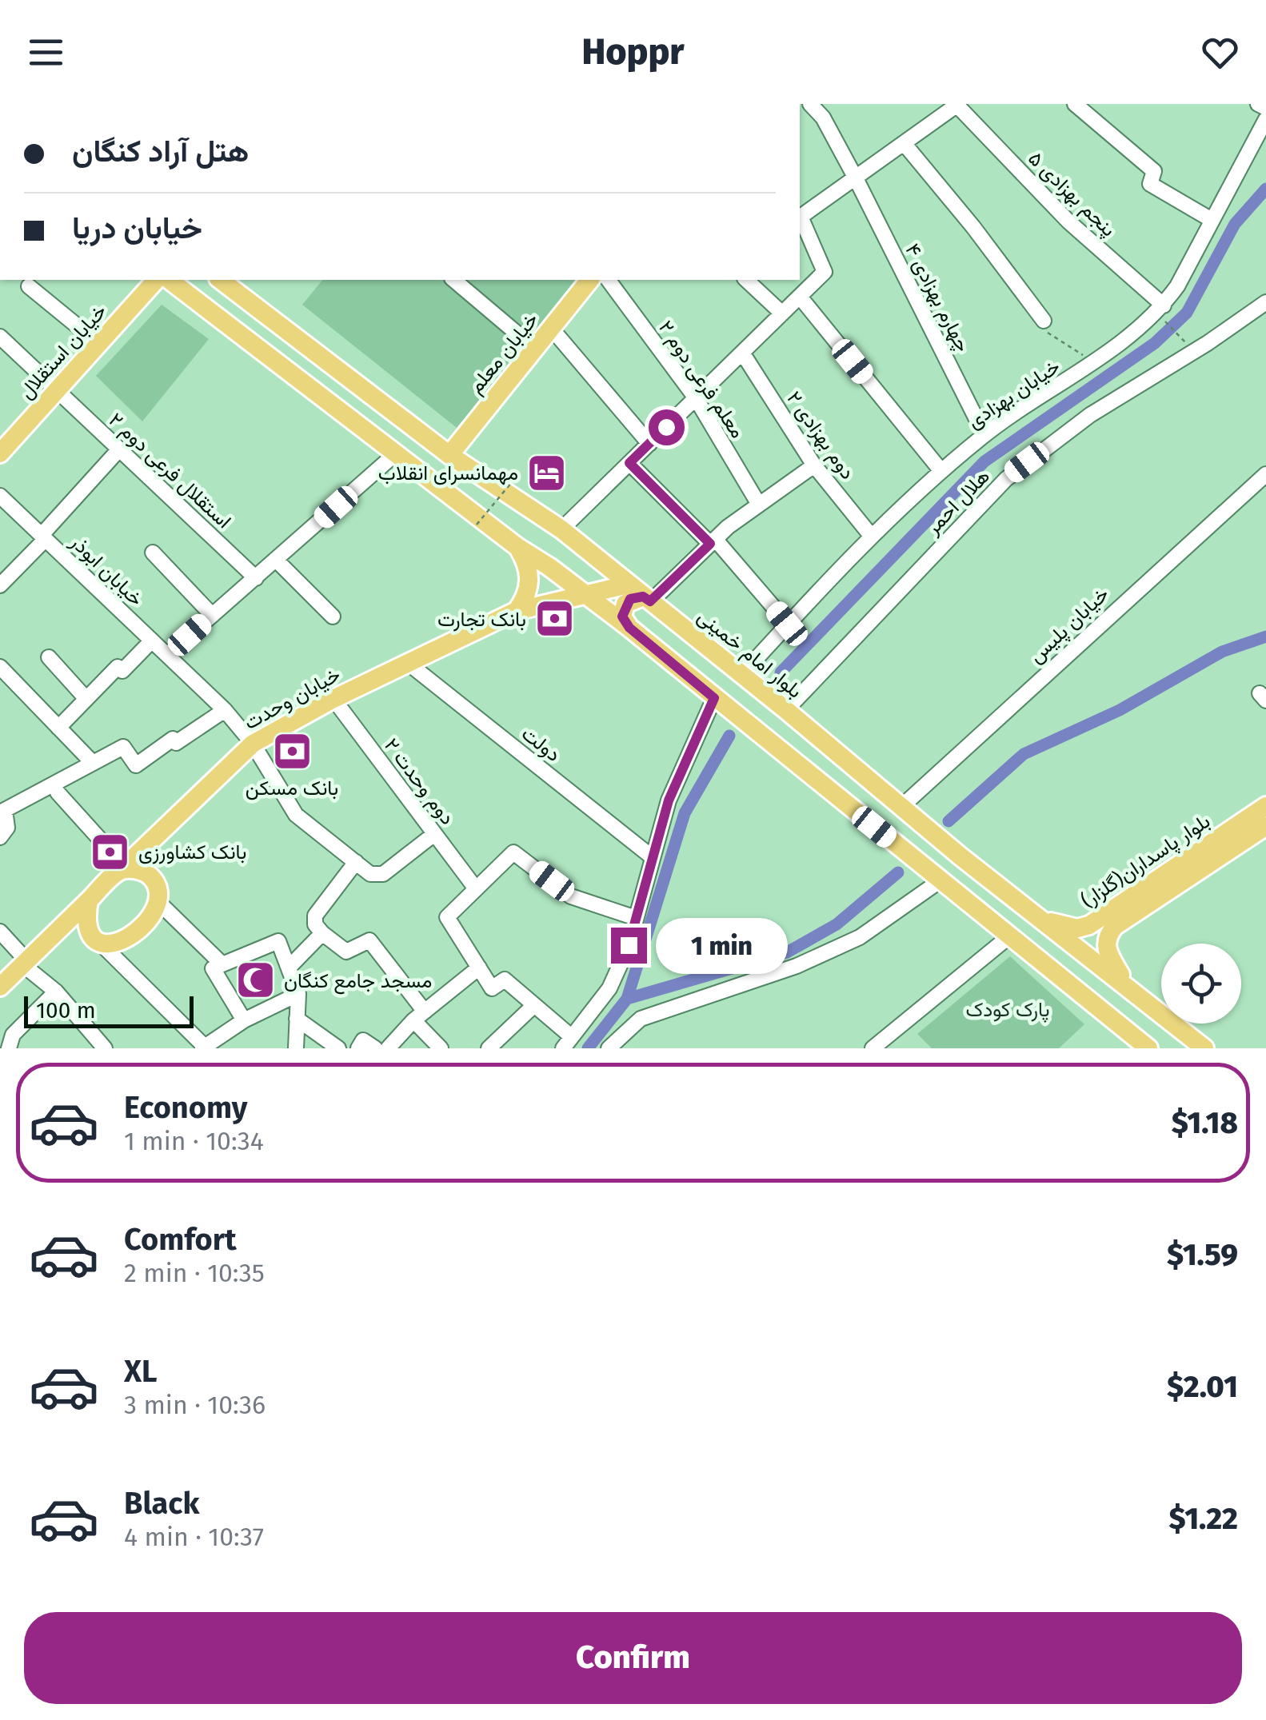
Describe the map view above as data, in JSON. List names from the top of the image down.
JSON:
{
  "streets": {
    "main road": [
      "خیابان استقلال",
      "خیابان معلم",
      "بلوار امام خمینی",
      "خیابان وحدت",
      "بلوار پاسداران(گلزار)"
    ],
    "street": [
      "پنجم بهزادی ۵",
      "چهارم بهزادی ۴",
      "معلم فرعی دوم ۲",
      "خیابان بهزادی",
      "دوم بهزادی ۲",
      "استقلال فرعی دوم ۲",
      "هلال احمر",
      "خیابان ابوذر",
      "خیابان پلیس",
      "دولت",
      "دوم وحدت ۲"
    ]
  },
  "crossings": [
    ["پنجم بهزادی ۵", "خیابان بهزادی"],
    ["چهارم بهزادی ۴", "خیابان بهزادی"],
    ["خیابان استقلال", "استقلال فرعی دوم ۲"],
    ["خیابان معلم", "بلوار امام خمینی"],
    ["خیابان بهزادی", "دوم بهزادی ۲"],
    ["خیابان بهزادی", "بلوار امام خمینی"],
    ["هلال احمر", "بلوار امام خمینی"],
    ["خیابان ابوذر", "خیابان وحدت"],
    ["خیابان ابوذر", "دوم وحدت ۲"],
    ["خیابان پلیس", "بلوار امام خمینی"],
    ["بلوار امام خمینی", "خیابان وحدت"],
    ["بلوار امام خمینی", "بلوار پاسداران(گلزار)"],
    ["خیابان وحدت", "دولت"],
    ["خیابان وحدت", "دوم وحدت ۲"]
  ],
  "parks": ["پارک کودک"],
  "places": {
    "hotel": ["مهمانسرای انقلاب"],
    "bank": ["بانک تجارت", "بانک مسکن", "بانک کشاورزی"],
    "mosque": ["مسجد جامع کنگان"]
  },
  "scale_bar": "100 m",
  "page": {
    "header": "Hoppr",
    "banner": ["هتل آراد کنگان", "خیابان دریا"],
    "bubble": "1 min",
    "scale": "100 m",
    "list": [
      {
        "name": "Economy",
        "note": "1 min · 10:34",
        "value": "$1.18"
      },
      {
        "name": "Comfort",
        "note": "2 min · 10:35",
        "value": "$1.59"
      },
      {
        "name": "XL",
        "note": "3 min · 10:36",
        "value": "$2.01"
      },
      {
        "name": "Black",
        "note": "4 min · 10:37",
        "value": "$1.22"
      }
    ],
    "buttons": "Confirm"
  }
}
